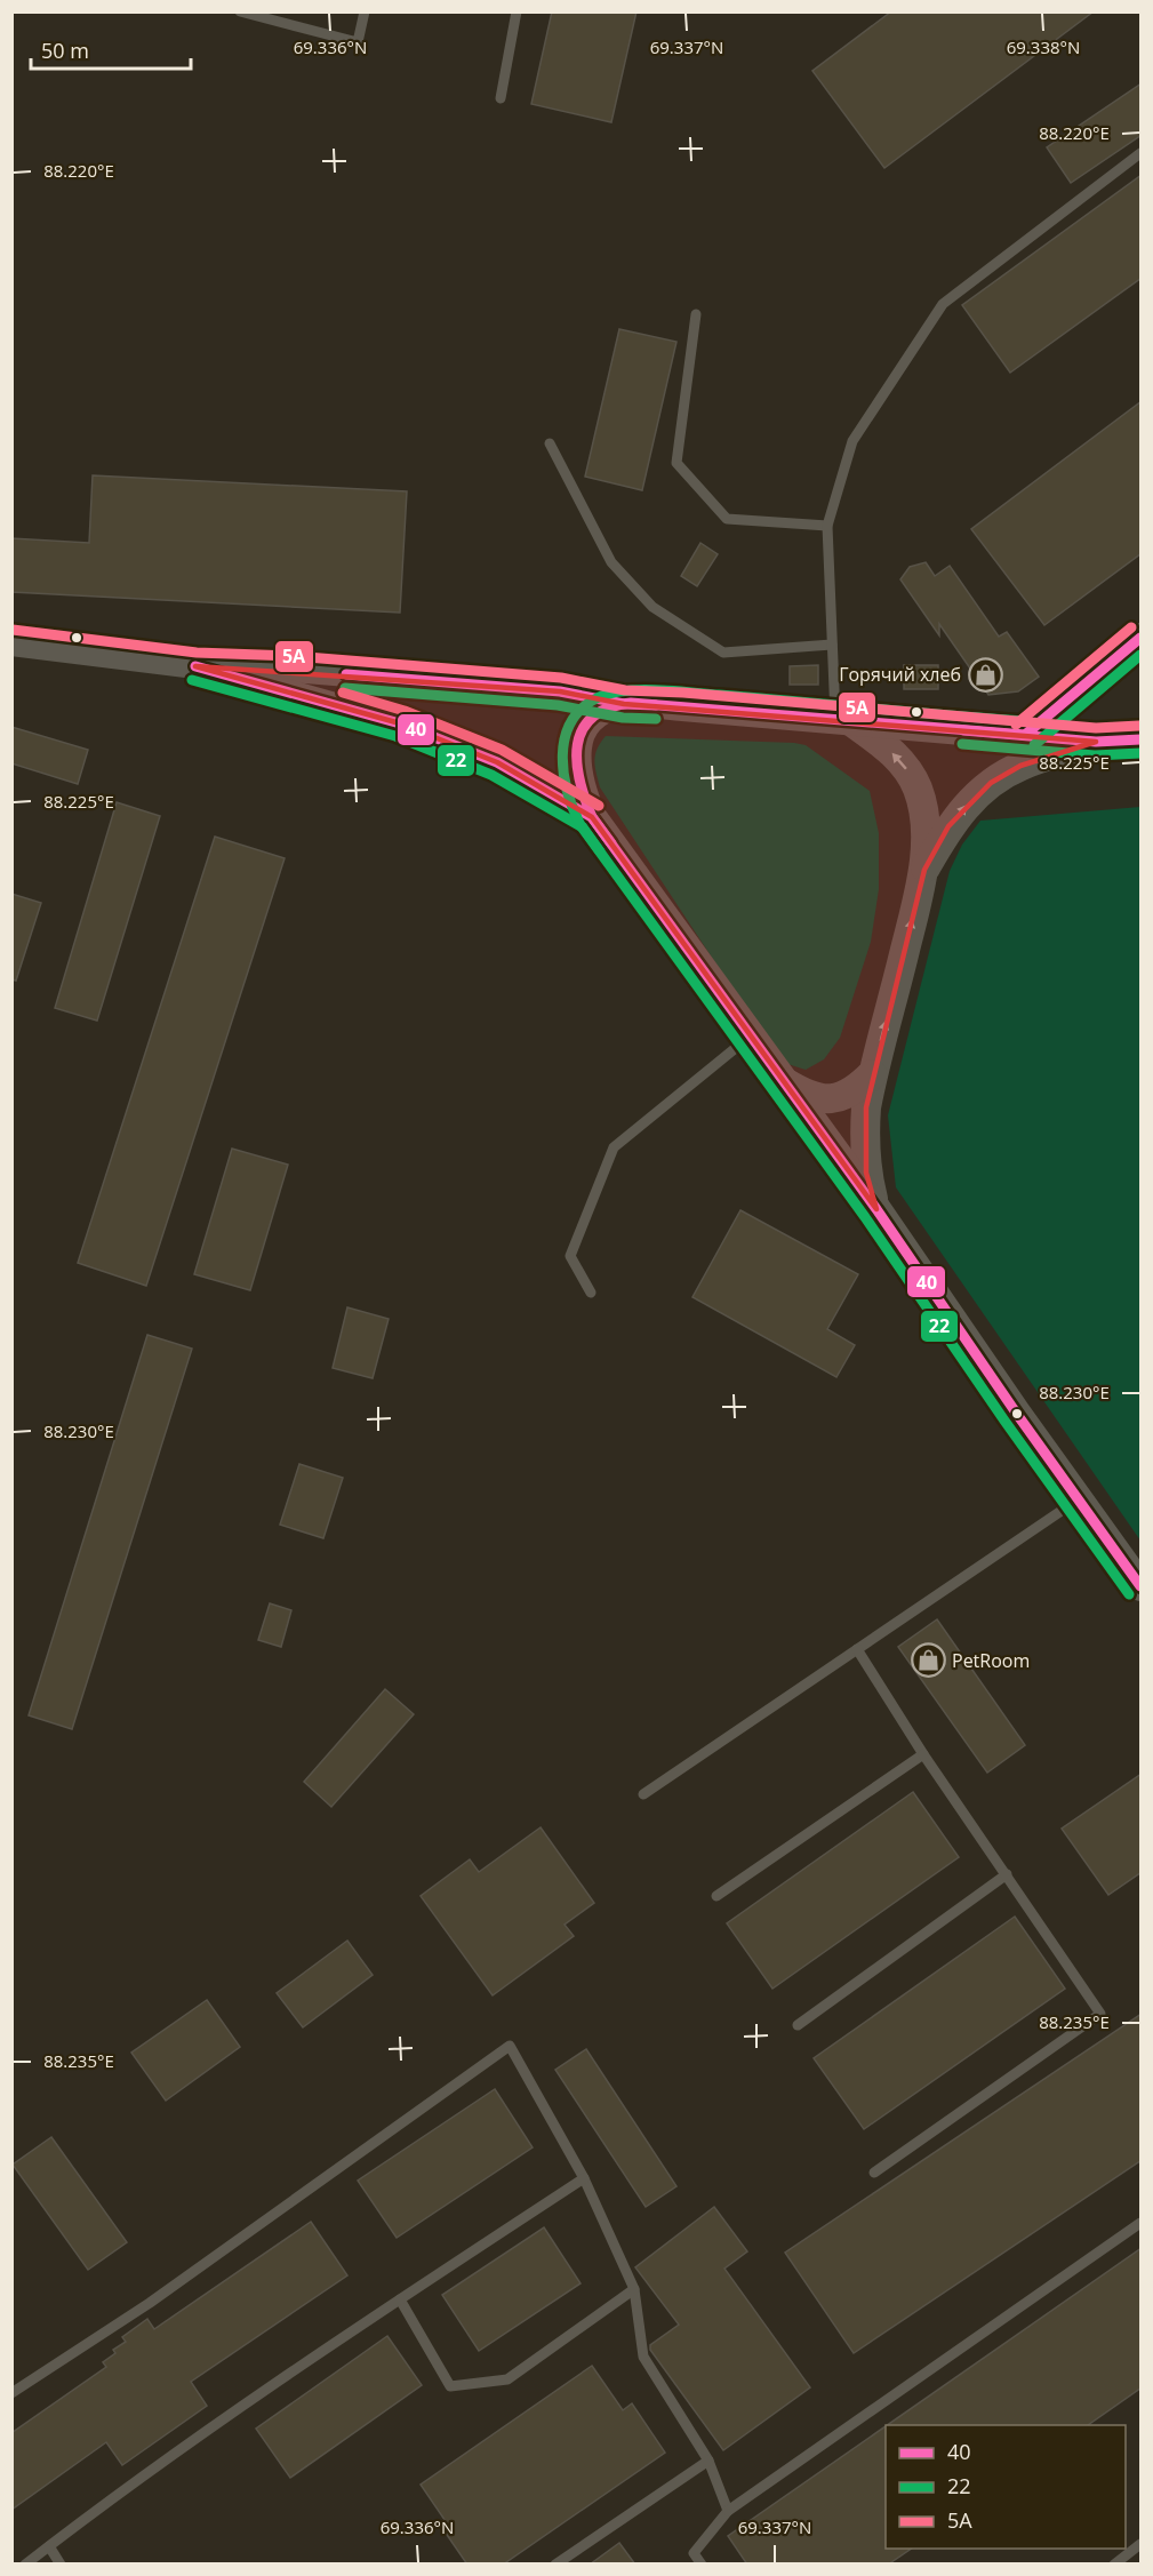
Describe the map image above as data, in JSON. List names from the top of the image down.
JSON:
{
  "places": {
    "shop": ["Горячий хлеб", "PetRoom"]
  },
  "lines": ["transit line 5А", "transit line 40", "transit line 22"],
  "legend": ["40", "22", "5А"],
  "scale_bar": "50 m",
  "coordinates": [
    "69.336°N",
    "69.337°N",
    "69.338°N",
    "88.220°E",
    "88.225°E",
    "88.230°E",
    "88.235°E"
  ]
}
